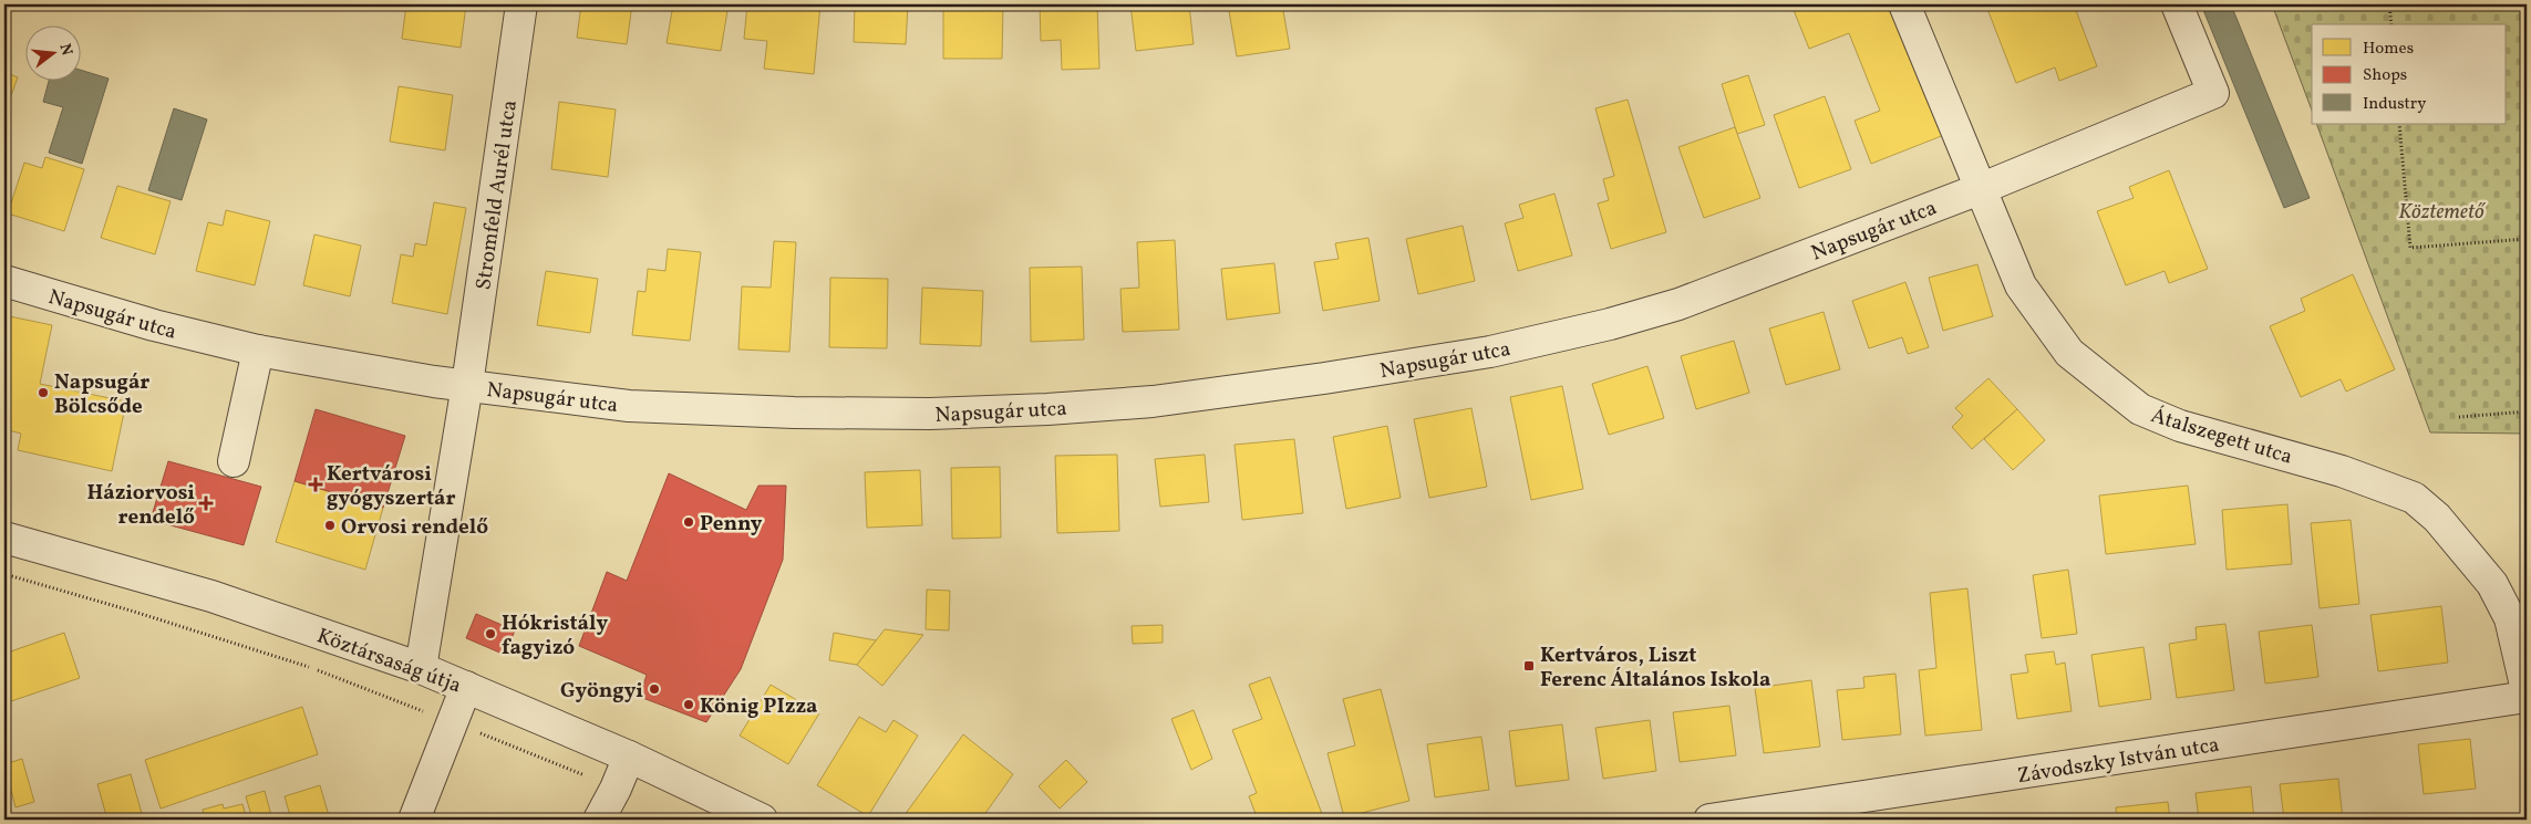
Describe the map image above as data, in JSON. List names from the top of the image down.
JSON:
{
  "streets": {
    "street": [
      "Stromfeld Aurél utca",
      "Napsugár utca",
      "Átalszegett utca",
      "Köztársaság útja",
      "Závodszky István utca"
    ]
  },
  "crossings": [
    ["Stromfeld Aurél utca", "Napsugár utca"],
    ["Stromfeld Aurél utca", "Köztársaság útja"],
    ["Napsugár utca", "Átalszegett utca"]
  ],
  "parks": ["Köztemető"],
  "places": {
    "other": [
      "Napsugár Bölcsőde",
      "Penny",
      "Orvosi rendelő",
      "Hókristály fagyizó",
      "Gyöngyi",
      "König PIzza"
    ],
    "health": ["Kertvárosi gyógyszertár", "Háziorvosi rendelő"],
    "transit": ["Kertváros, Liszt Ferenc Általános Iskola"]
  },
  "legend": ["Homes", "Shops", "Industry"],
  "north": "right"
}
